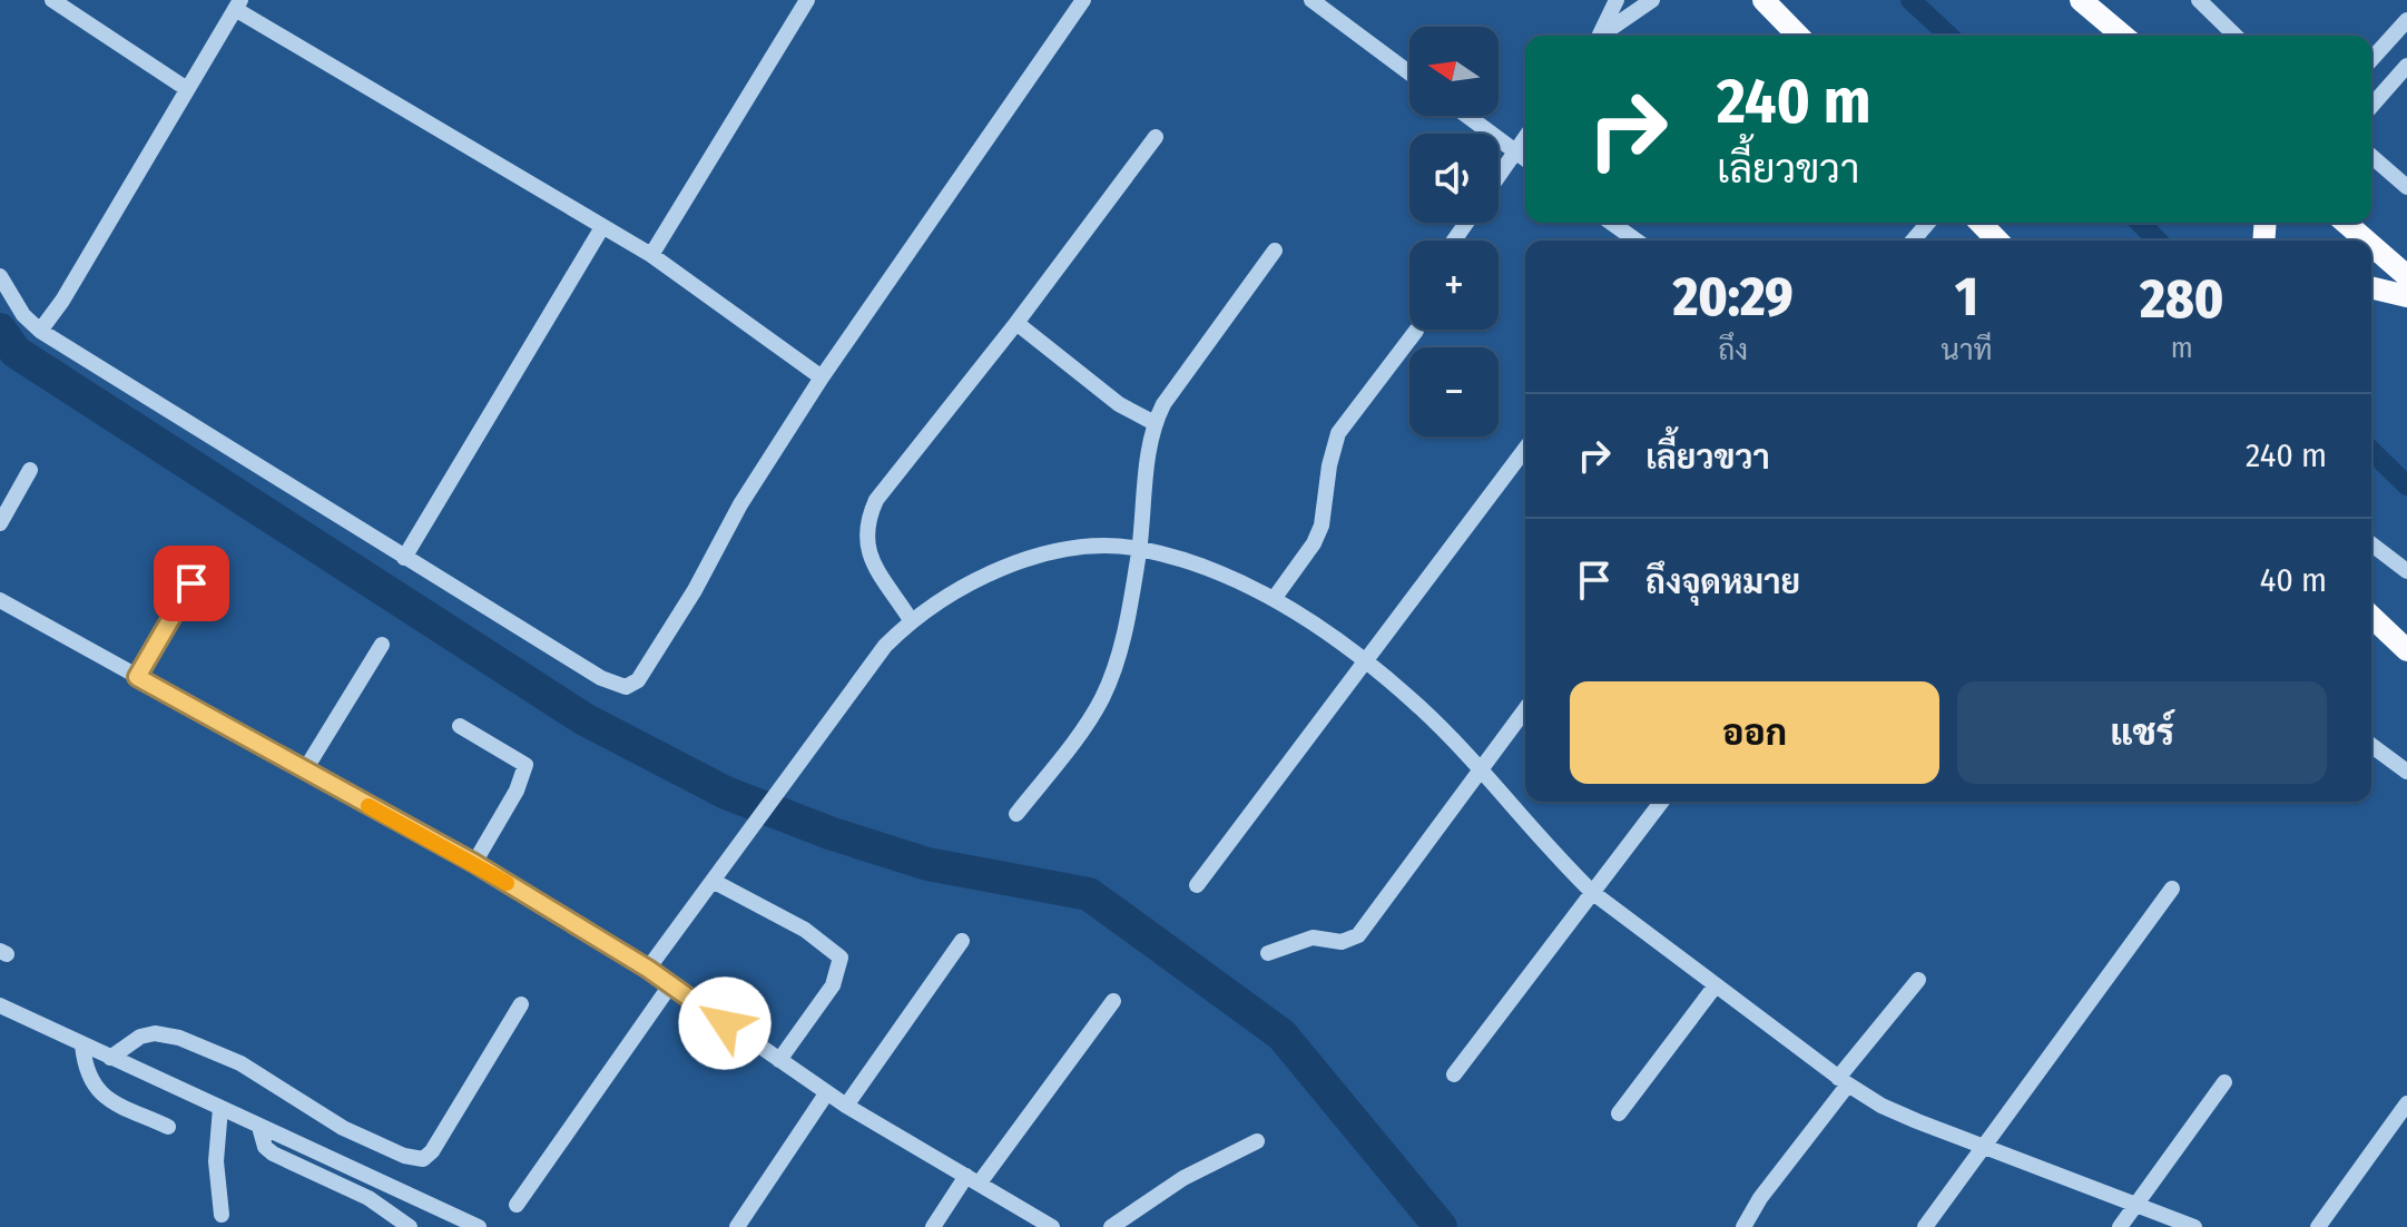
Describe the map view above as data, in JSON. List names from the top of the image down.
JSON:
{
  "north": "left",
  "page": {
    "map_buttons": ["+", "−"],
    "turn": ["240 m", "เลี้ยวขวา"],
    "eta": [
      "20:29",
      "ถึง",
      "1",
      "นาที",
      "280",
      "m"
    ],
    "list": [
      {
        "name": "เลี้ยวขวา",
        "value": "240 m"
      },
      {
        "name": "ถึงจุดหมาย",
        "value": "40 m"
      }
    ],
    "buttons": ["ออก", "แชร์"]
  }
}
